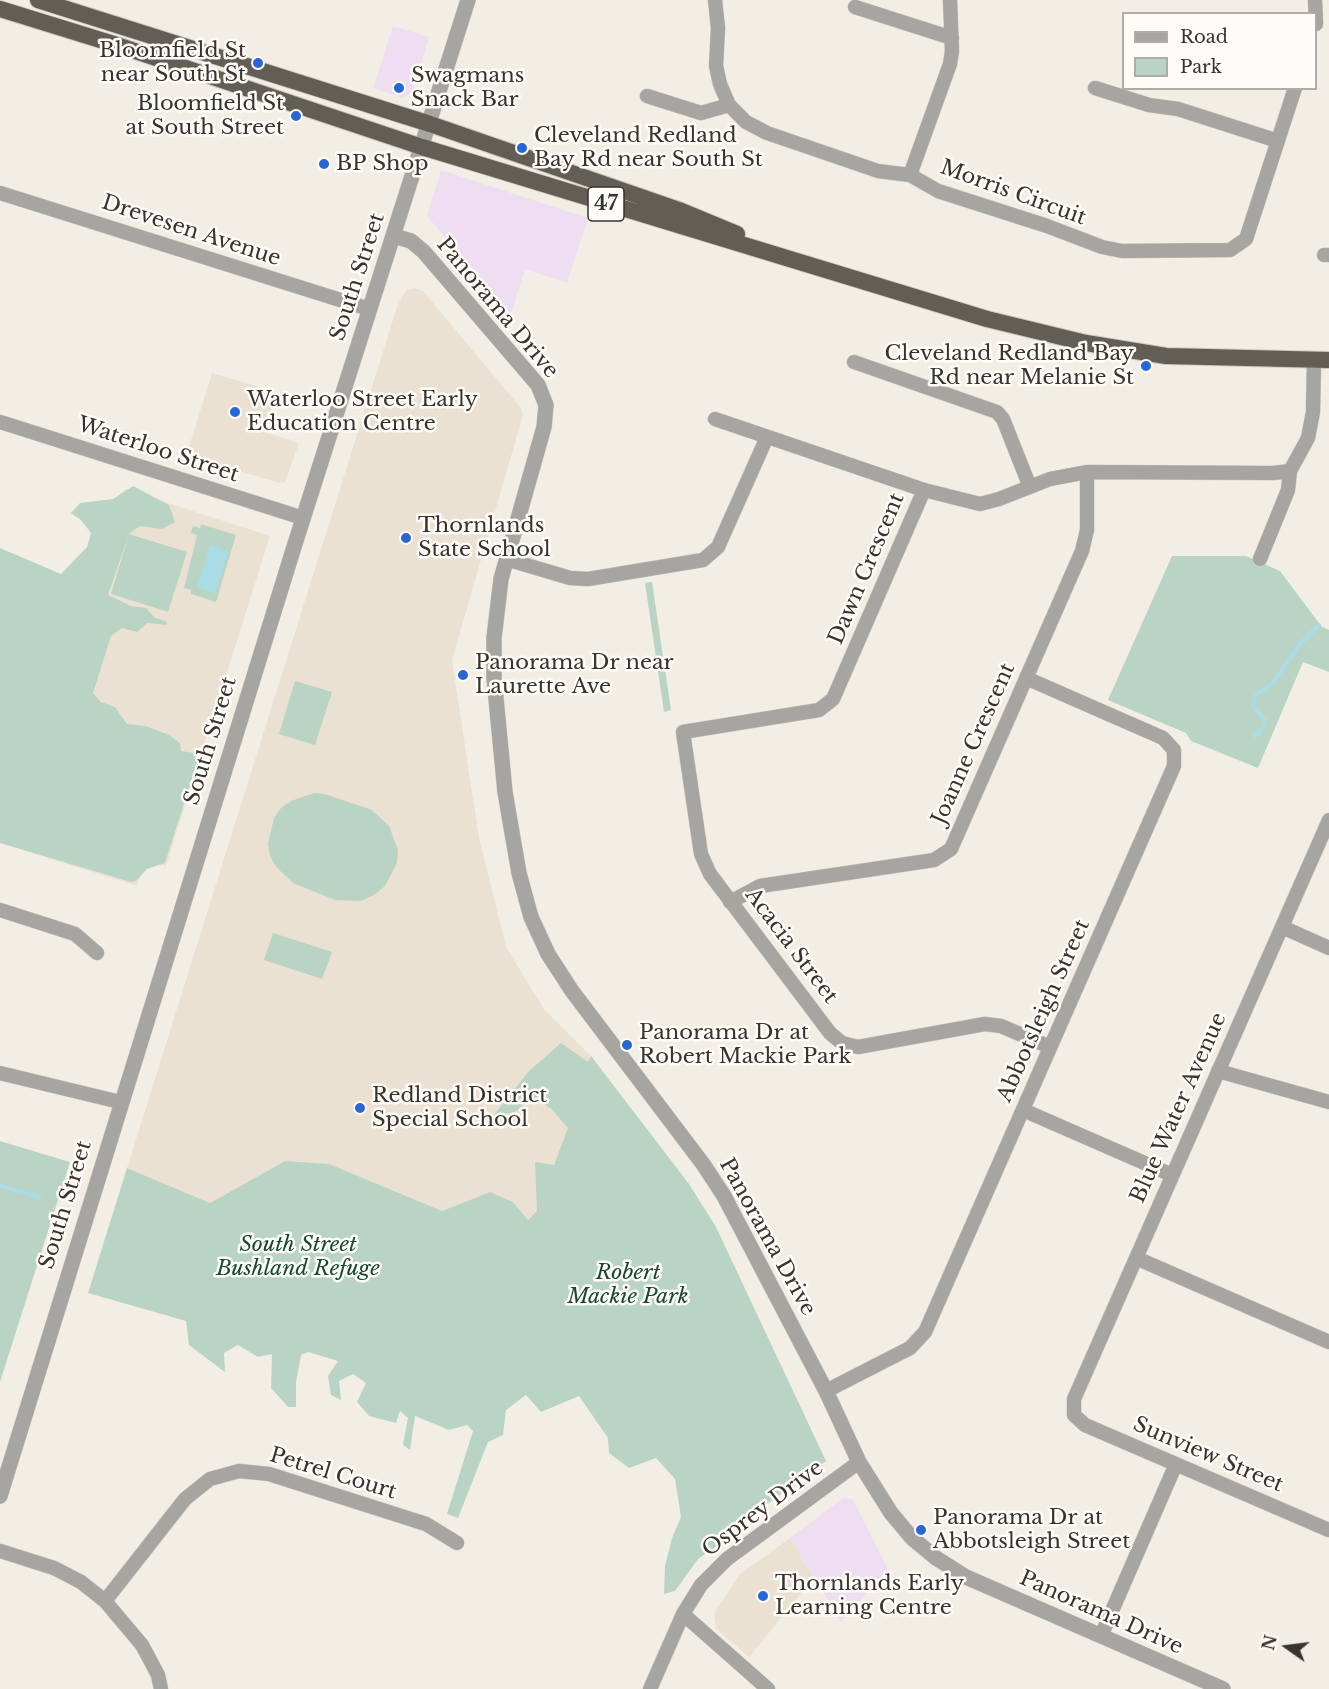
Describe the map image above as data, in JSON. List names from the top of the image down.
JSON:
{
  "streets": {
    "highway": ["47"],
    "street": [
      "Morris Circuit",
      "Drevesen Avenue",
      "South Street",
      "Panorama Drive",
      "Waterloo Street",
      "Dawn Crescent",
      "Joanne Crescent",
      "Acacia Street",
      "Abbotsleigh Street",
      "Blue Water Avenue",
      "Sunview Street",
      "Petrel Court",
      "Osprey Drive"
    ]
  },
  "crossings": [
    ["47", "South Street"],
    ["Drevesen Avenue", "South Street"],
    ["South Street", "Panorama Drive"],
    ["South Street", "Waterloo Street"],
    ["Panorama Drive", "Abbotsleigh Street"],
    ["Panorama Drive", "Osprey Drive"],
    ["Dawn Crescent", "Joanne Crescent"],
    ["Dawn Crescent", "Acacia Street"],
    ["Joanne Crescent", "Acacia Street"],
    ["Joanne Crescent", "Abbotsleigh Street"],
    ["Acacia Street", "Abbotsleigh Street"],
    ["Blue Water Avenue", "Sunview Street"]
  ],
  "parks": ["South Street Bushland Refuge", "Robert Mackie Park"],
  "places": [
    "Bloomfield St near South St",
    "Swagmans Snack Bar",
    "Bloomfield St at South Street",
    "Cleveland Redland Bay Rd near South St",
    "BP Shop",
    "Cleveland Redland Bay Rd near Melanie St",
    "Waterloo Street Early Education Centre",
    "Thornlands State School",
    "Panorama Dr near Laurette Ave",
    "Panorama Dr at Robert Mackie Park",
    "Redland District Special School",
    "Panorama Dr at Abbotsleigh Street",
    "Thornlands Early Learning Centre"
  ],
  "legend": ["Road", "Park"],
  "north": "left"
}
